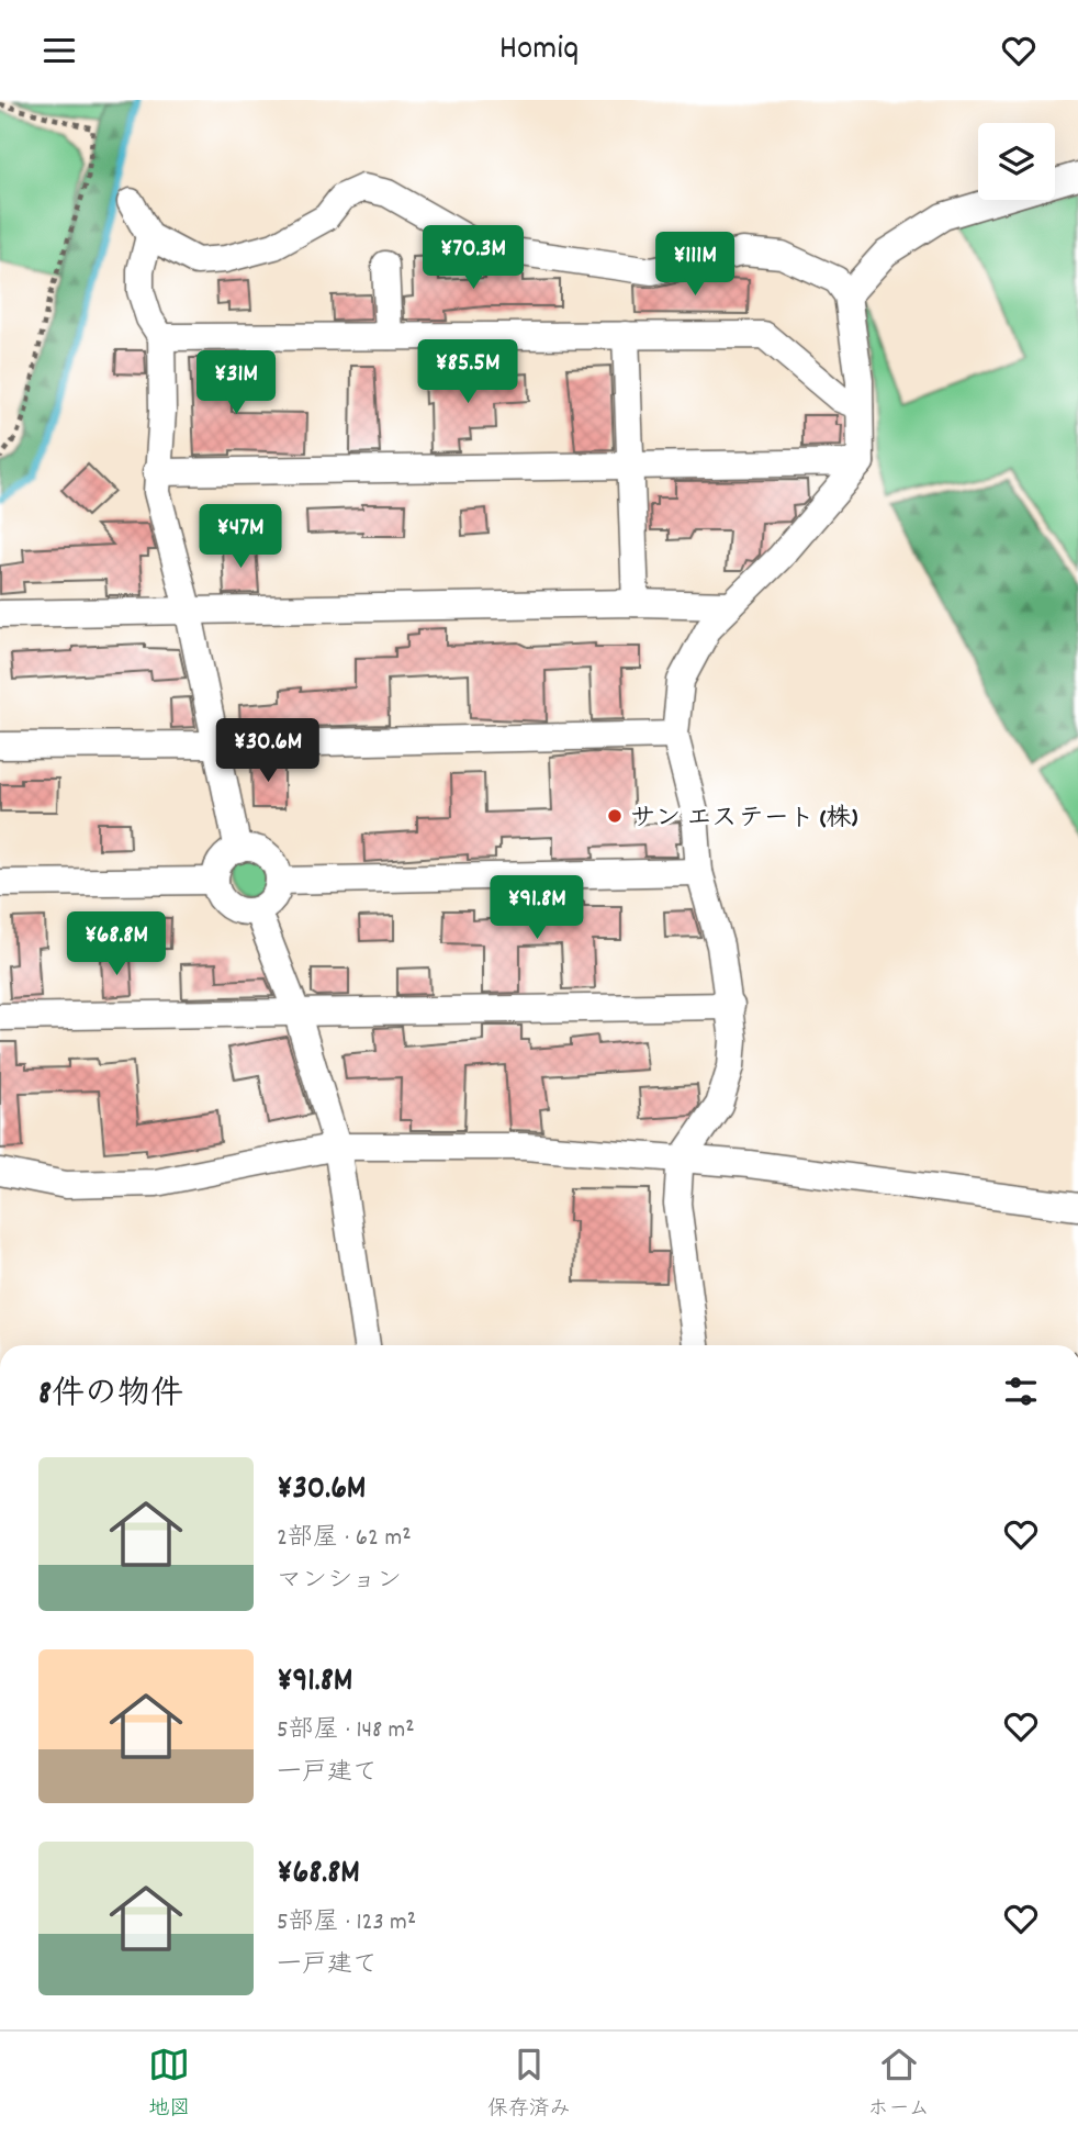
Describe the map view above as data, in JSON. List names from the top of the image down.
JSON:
{
  "places": ["サン エステート (株)"],
  "page": {
    "header": "Homiq",
    "price": [
      "¥70.3M",
      "¥111M",
      "¥85.5M",
      "¥31M",
      "¥47M",
      "¥30.6M",
      "¥91.8M",
      "¥68.8M"
    ],
    "heading": "8件の物件",
    "list": [
      {
        "name": "¥30.6M",
        "note": "2部屋 · 62 m² · マンション"
      },
      {
        "name": "¥91.8M",
        "note": "5部屋 · 148 m² · 一戸建て"
      },
      {
        "name": "¥68.8M",
        "note": "5部屋 · 123 m² · 一戸建て"
      }
    ],
    "tabs": ["地図", "保存済み", "ホーム"]
  }
}
